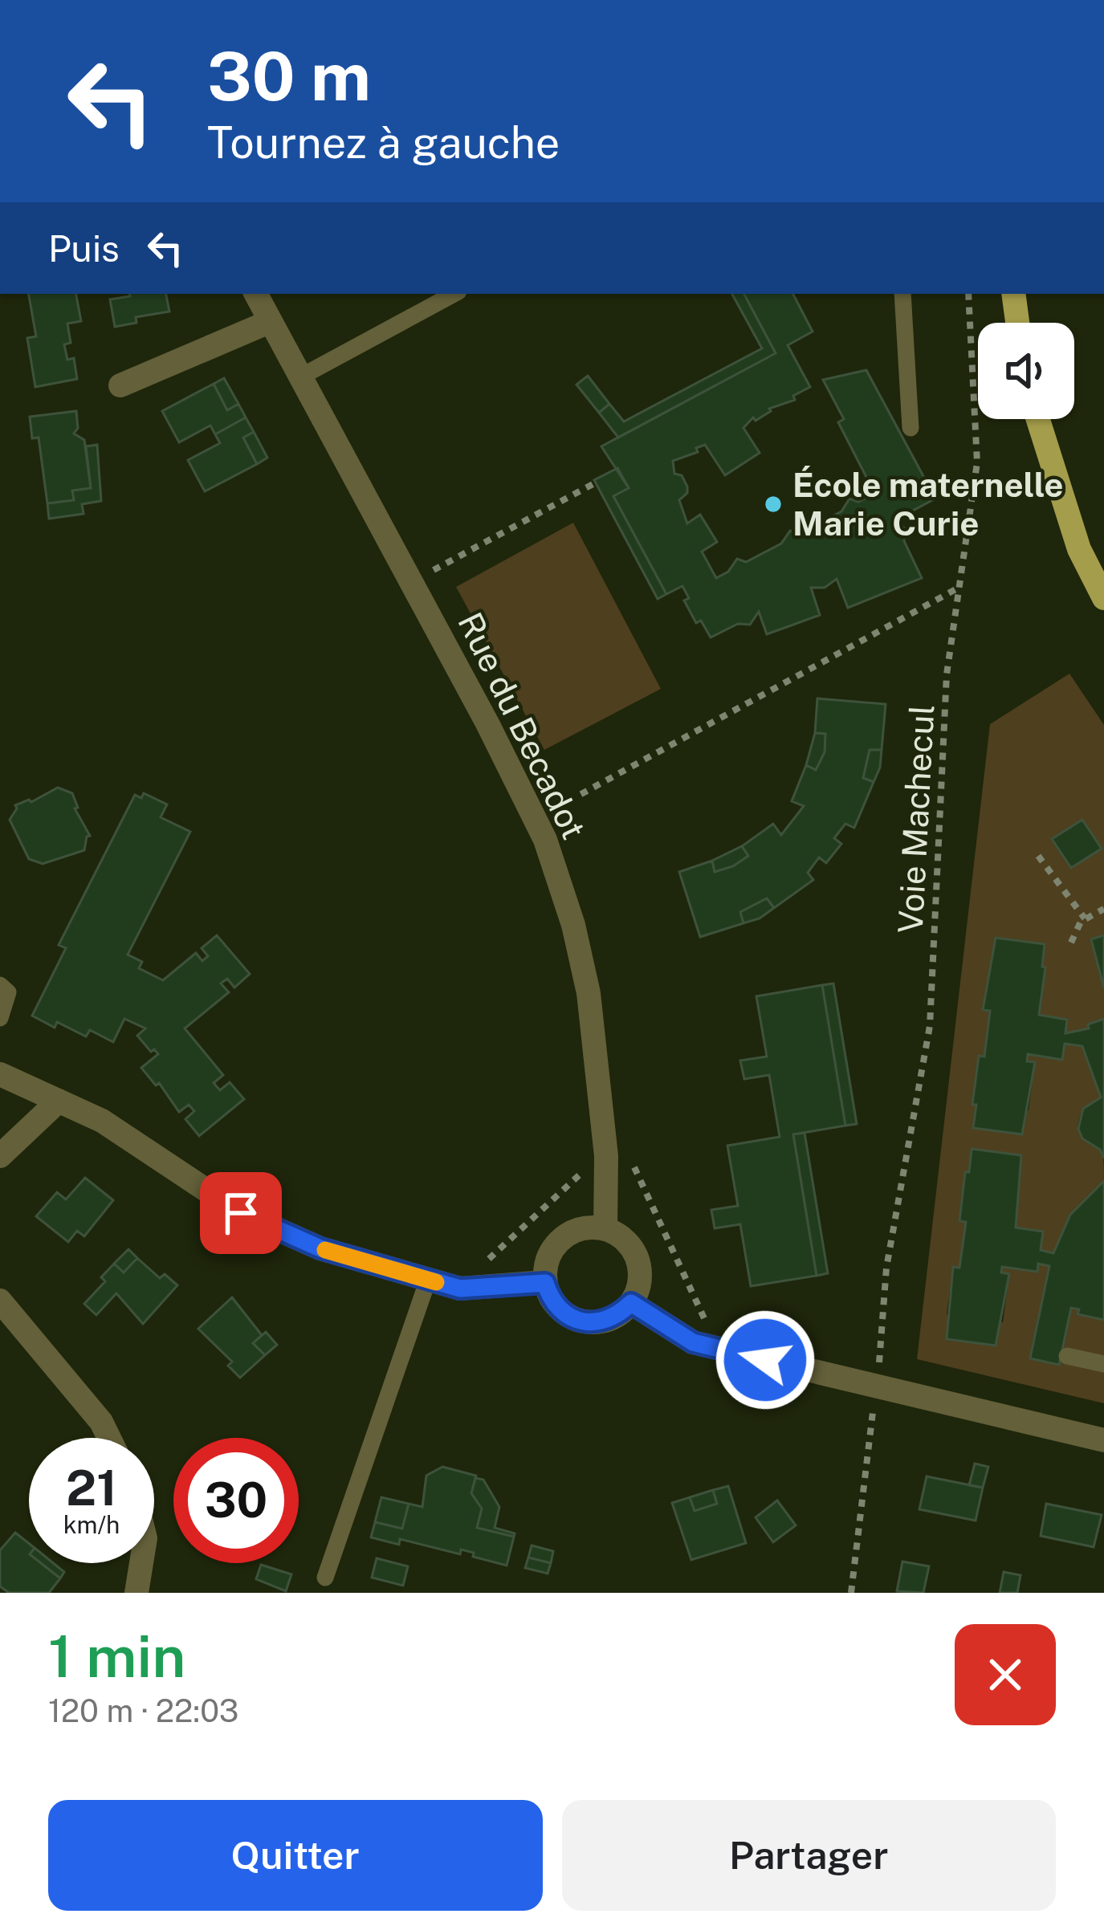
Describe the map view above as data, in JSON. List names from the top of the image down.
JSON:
{
  "streets": {
    "street": ["Rue du Becadot"],
    "path": ["Voie Machecul"]
  },
  "places": ["École maternelle Marie Curie"],
  "page": {
    "turn": ["30 m", "Tournez à gauche"],
    "then": "Puis",
    "speed": "21 km/h",
    "limit": "30",
    "heading": ["1 min", "120 m · 22:03"],
    "buttons": ["Quitter", "Partager"]
  }
}
